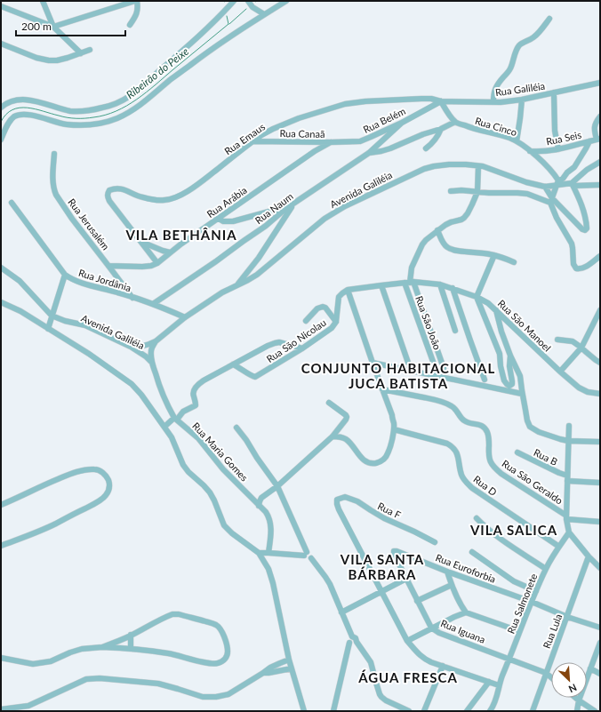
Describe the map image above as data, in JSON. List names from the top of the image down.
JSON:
{
  "streets": {
    "street": [
      "Rua Galiléia",
      "Rua Belém",
      "Rua Cinco",
      "Rua Canaã",
      "Rua Seis",
      "Rua Emaus",
      "Avenida Galiléia",
      "Rua Arábia",
      "Rua Naum",
      "Rua Jerusalém",
      "Rua Jordânia",
      "Rua São João",
      "Rua São Manoel",
      "Rua São Nicolau",
      "Rua Maria Gomes",
      "Rua B",
      "Rua São Geraldo",
      "Rua D",
      "Rua F",
      "Rua Euroforbia",
      "Rua Salmonete",
      "Rua Iguana",
      "Rua Lula"
    ]
  },
  "crossings": [
    ["Rua Galiléia", "Rua Belém"],
    ["Rua Galiléia", "Rua Emaus"],
    ["Rua Belém", "Rua Canaã"],
    ["Rua Belém", "Rua Emaus"],
    ["Rua Belém", "Rua Arábia"],
    ["Rua Belém", "Rua Naum"],
    ["Rua Cinco", "Rua Seis"],
    ["Rua Cinco", "Avenida Galiléia"],
    ["Rua Canaã", "Rua Emaus"],
    ["Rua Canaã", "Rua Arábia"],
    ["Avenida Galiléia", "Rua Jordânia"],
    ["Avenida Galiléia", "Rua Maria Gomes"],
    ["Rua Arábia", "Rua Jerusalém"],
    ["Rua Naum", "Rua Jordânia"],
    ["Rua Jerusalém", "Rua Jordânia"],
    ["Rua São João", "Rua São Manoel"],
    ["Rua São Manoel", "Rua São Nicolau"],
    ["Rua D", "Rua Salmonete"],
    ["Rua Euroforbia", "Rua Salmonete"],
    ["Rua Euroforbia", "Rua Iguana"],
    ["Rua Euroforbia", "Rua Lula"],
    ["Rua Salmonete", "Rua Iguana"],
    ["Rua Iguana", "Rua Lula"]
  ],
  "districts": [
    "VILA BETHÂNIA",
    "CONJUNTO HABITACIONAL JUCA BATISTA",
    "VILA SALICA",
    "VILA SANTA BÁRBARA",
    "ÁGUA FRESCA"
  ],
  "water": ["Ribeirão do Peixe"],
  "scale_bar": "200 m",
  "north": "bottom right"
}
